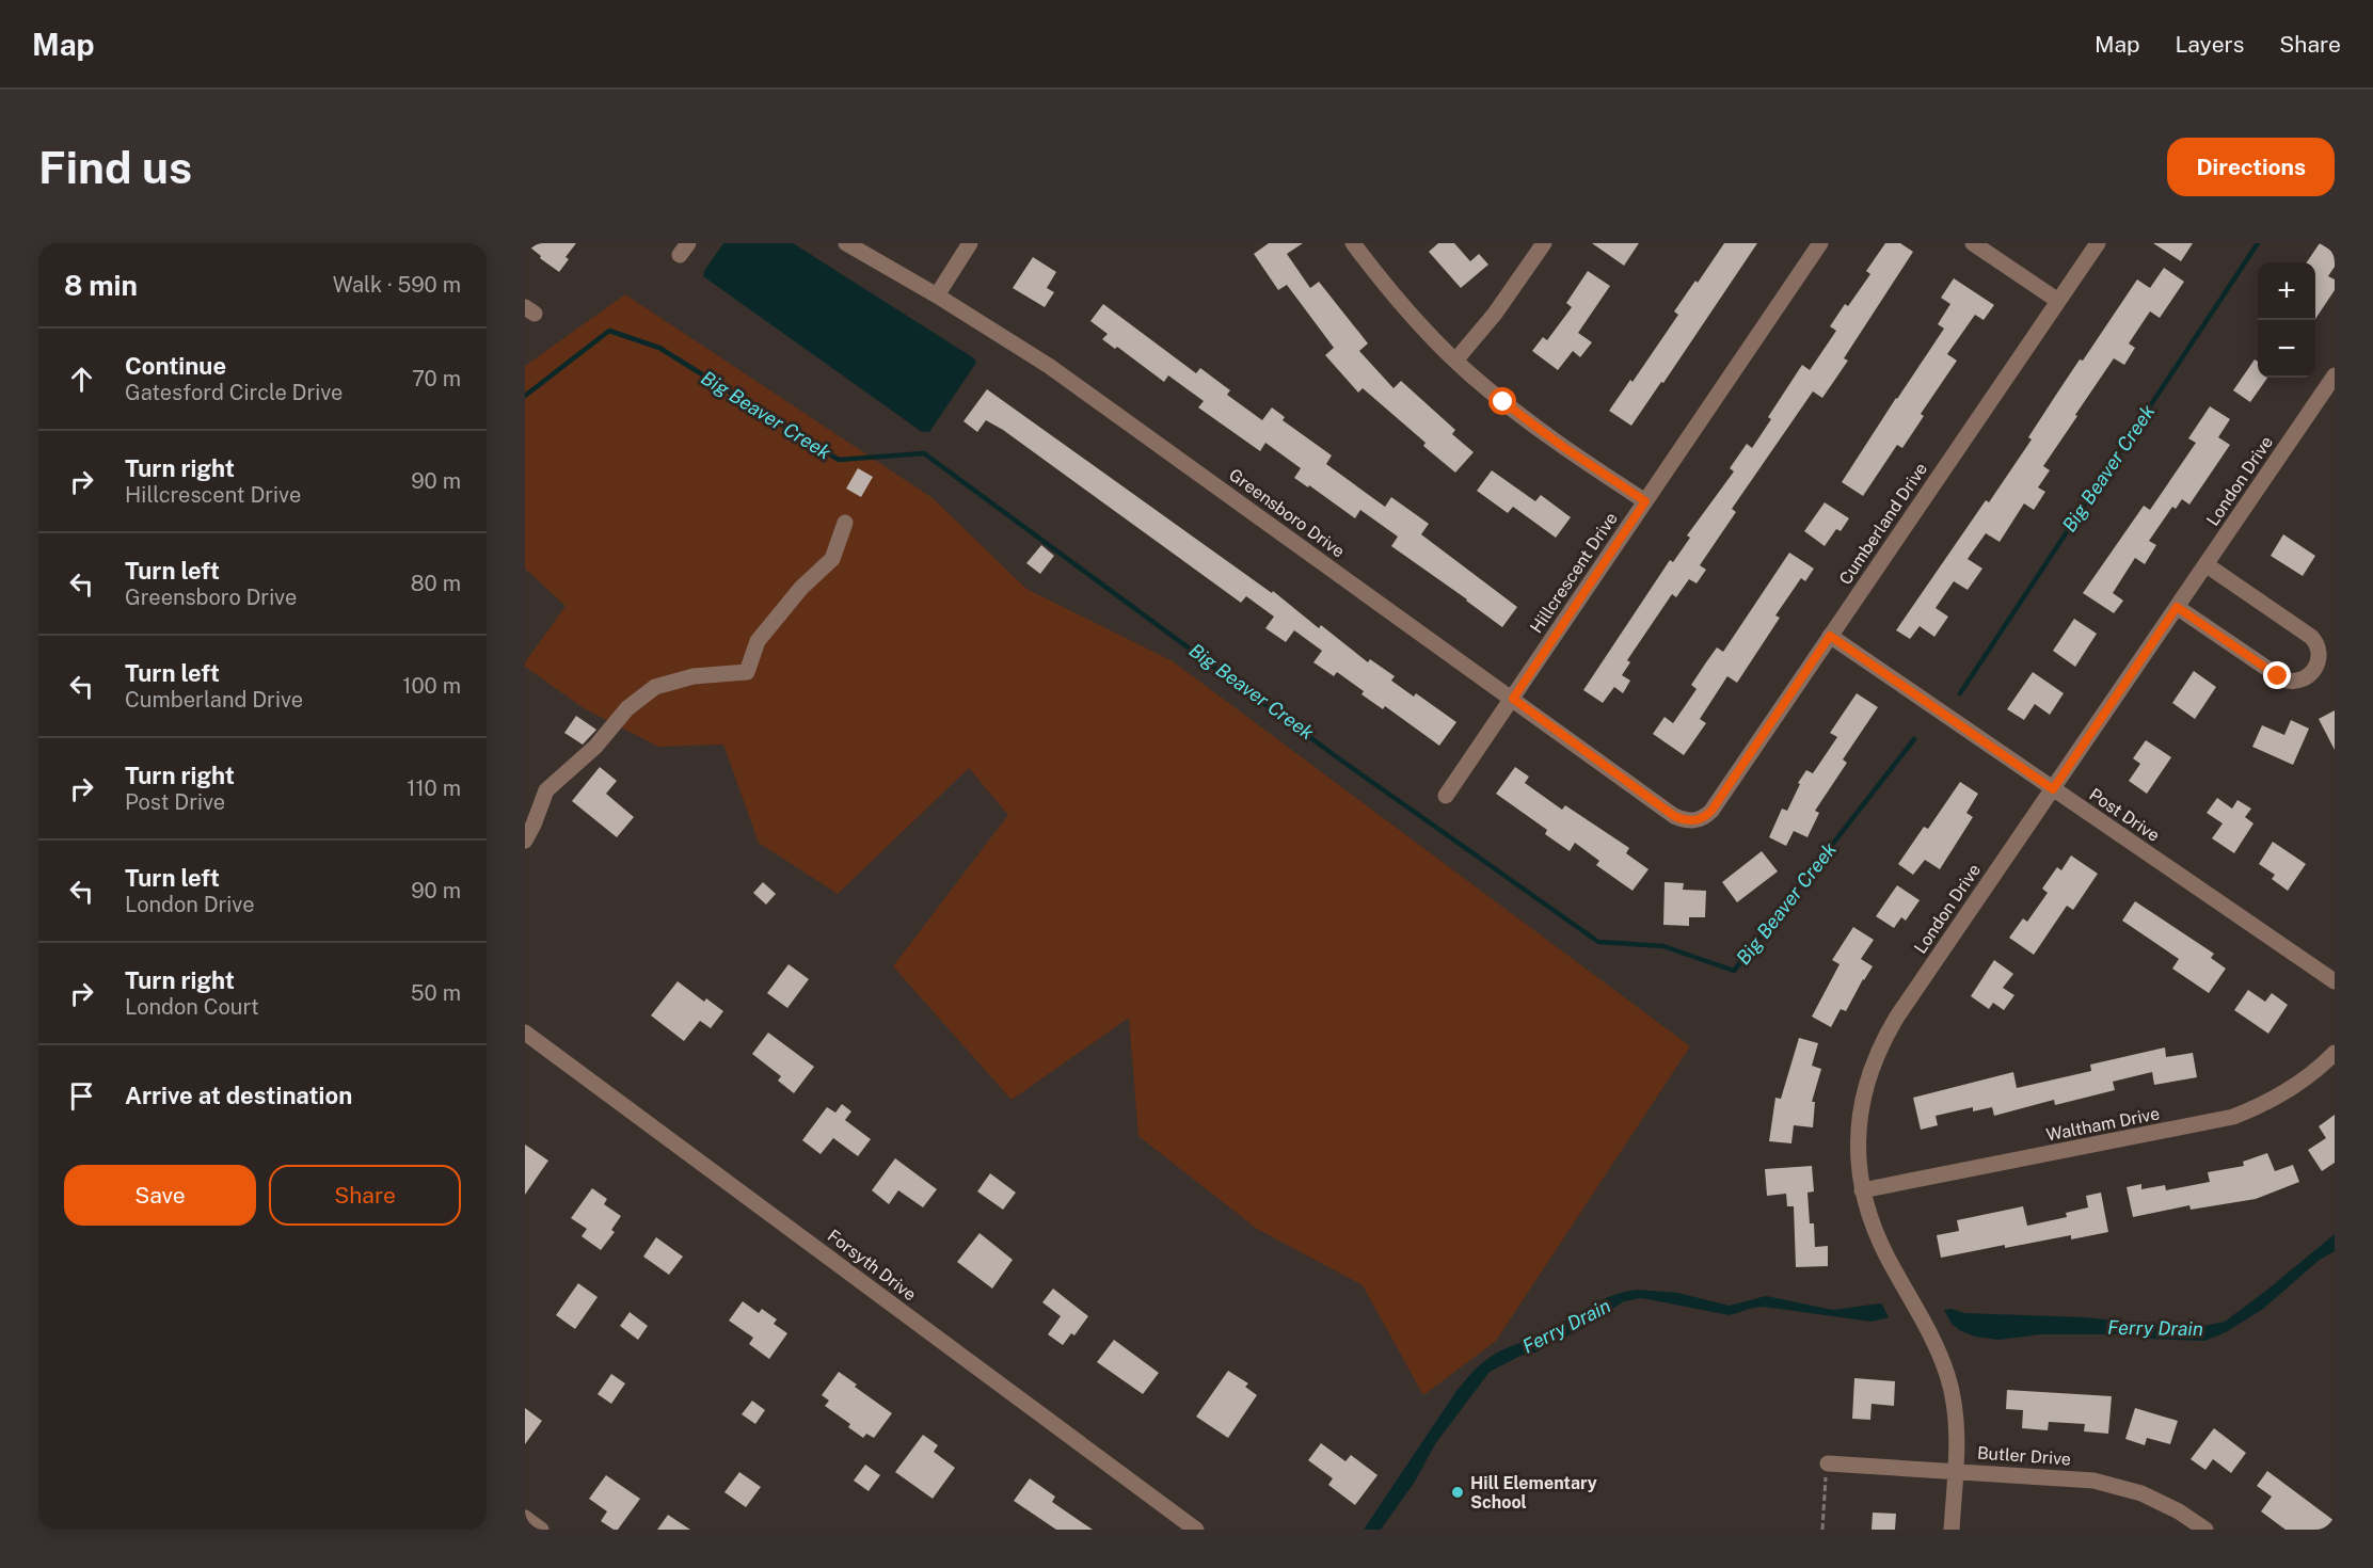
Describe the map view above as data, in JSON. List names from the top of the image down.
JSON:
{
  "streets": {
    "street": [
      "London Drive",
      "Greensboro Drive",
      "Cumberland Drive",
      "Hillcrescent Drive",
      "Post Drive",
      "Waltham Drive",
      "Forsyth Drive",
      "Butler Drive"
    ]
  },
  "crossings": [
    ["London Drive", "Post Drive"],
    ["London Drive", "Waltham Drive"],
    ["London Drive", "Butler Drive"],
    ["Greensboro Drive", "Cumberland Drive"],
    ["Greensboro Drive", "Hillcrescent Drive"],
    ["Cumberland Drive", "Post Drive"]
  ],
  "water": ["Big Beaver Creek", "Ferry Drain"],
  "places": ["Hill Elementary School"],
  "page": {
    "header": "Map",
    "nav": ["Map", "Layers", "Share"],
    "buttons": [
      "Directions",
      ["Save", "Share"]
    ],
    "title": "Find us",
    "heading": ["8 min", "Walk · 590 m"],
    "map_buttons": ["+", "−"],
    "list": [
      ["Continue", "Gatesford Circle Drive", "70 m"],
      ["Turn right", "Hillcrescent Drive", "90 m"],
      ["Turn left", "Greensboro Drive", "80 m"],
      ["Turn left", "Cumberland Drive", "100 m"],
      ["Turn right", "Post Drive", "110 m"],
      ["Turn left", "London Drive", "90 m"],
      ["Turn right", "London Court", "50 m"],
      "Arrive at destination"
    ]
  }
}
